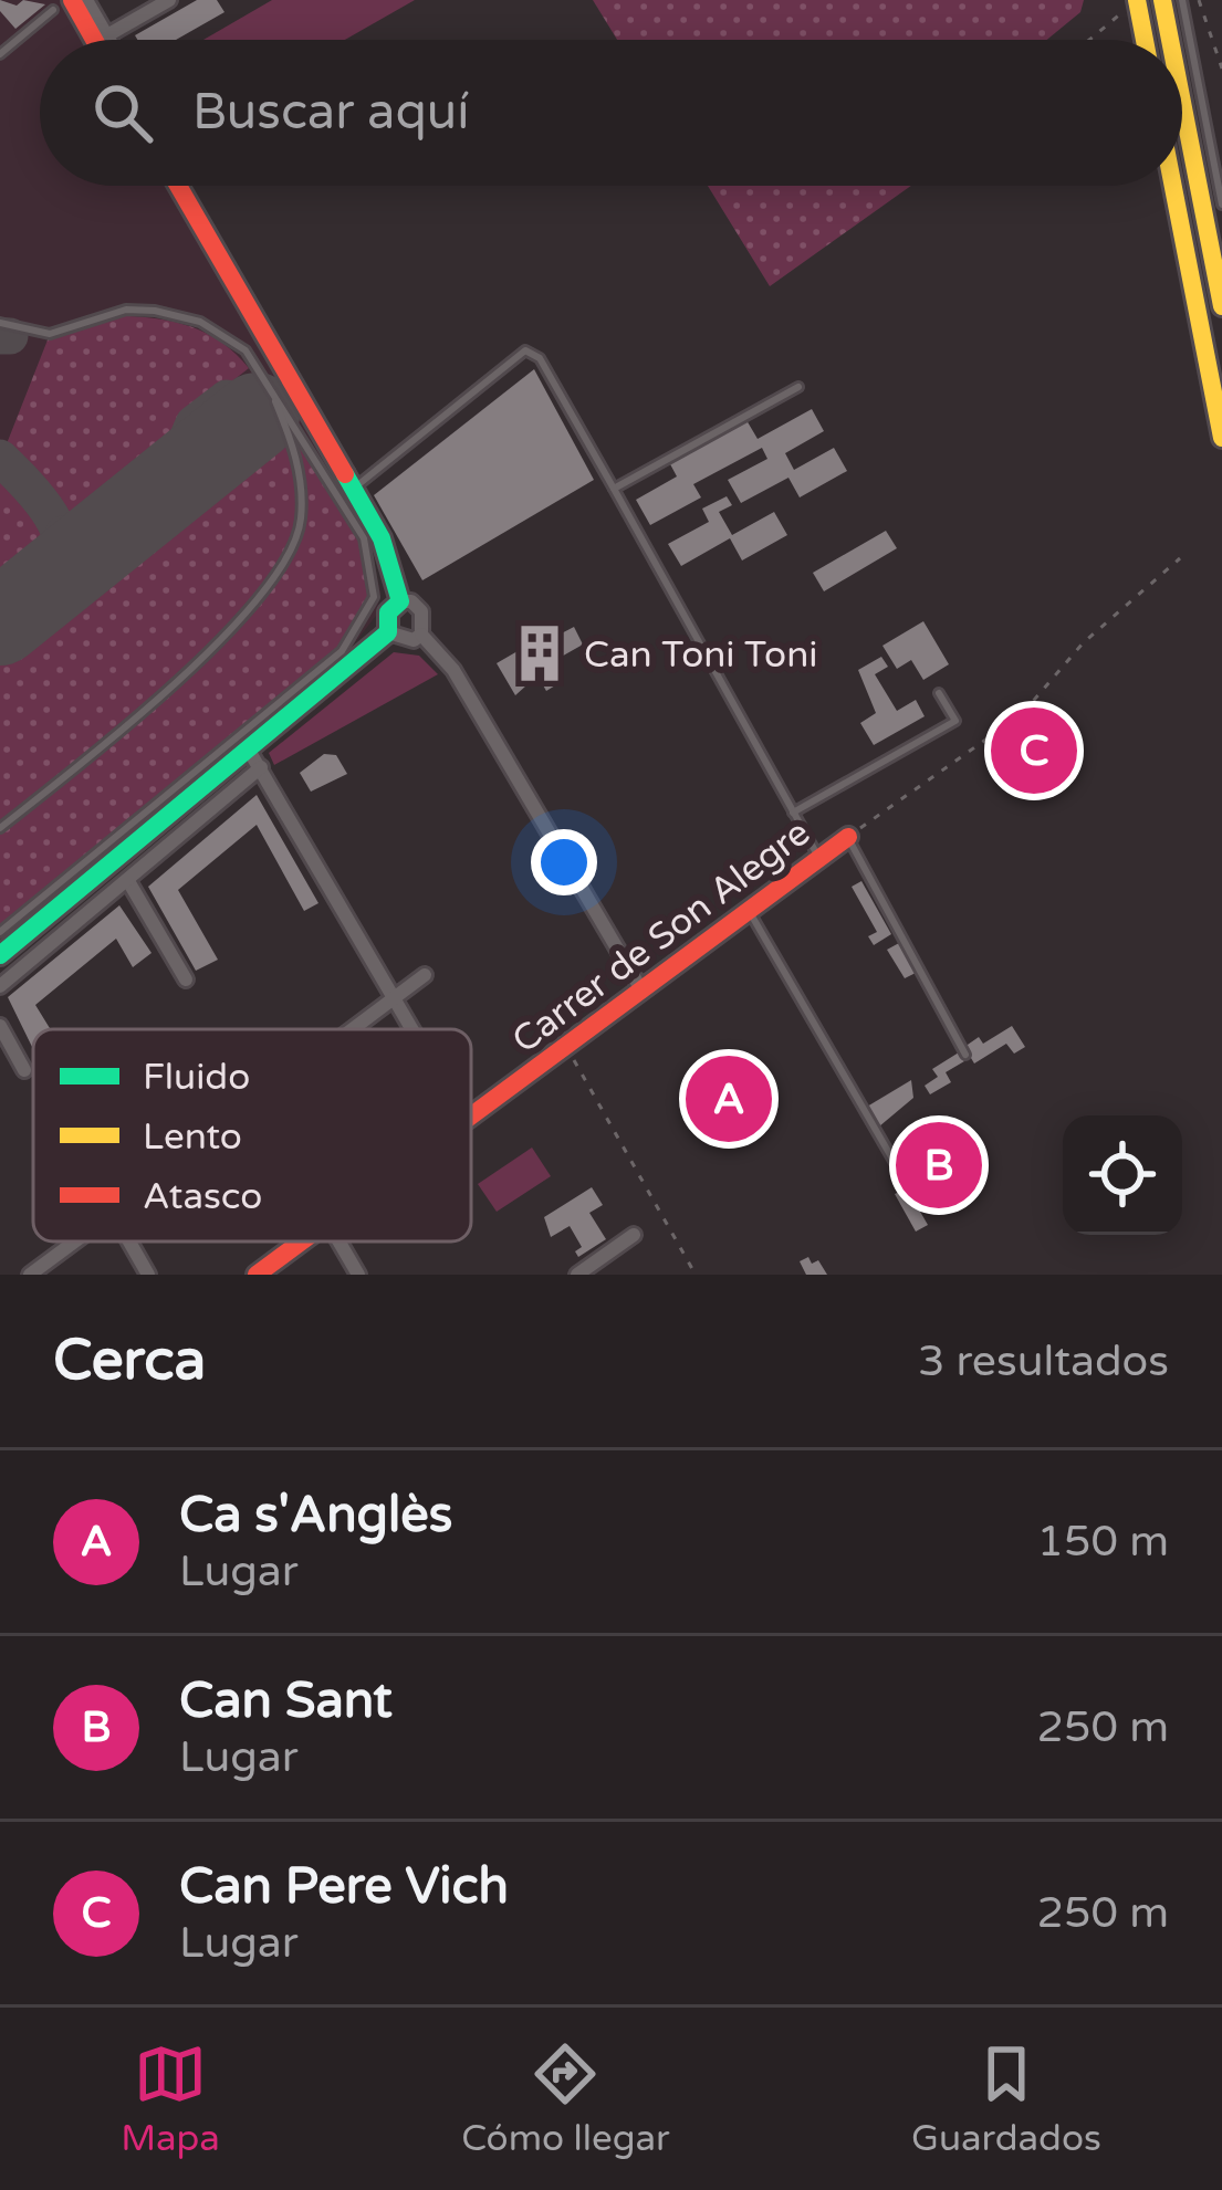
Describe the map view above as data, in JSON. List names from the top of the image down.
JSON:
{
  "streets": {
    "main road": ["Carrer de Son Alegre"]
  },
  "places": {
    "building": ["Can Toni Toni"]
  },
  "legend": ["Fluido", "Lento", "Atasco"],
  "page": {
    "search": "Buscar aquí",
    "pins": ["C", "A", "B"],
    "heading": ["Cerca", "3 resultados"],
    "list": [
      {
        "mark": "A",
        "name": "Ca s'Anglès",
        "note": "Lugar",
        "value": "150 m"
      },
      {
        "mark": "B",
        "name": "Can Sant",
        "note": "Lugar",
        "value": "250 m"
      },
      {
        "mark": "C",
        "name": "Can Pere Vich",
        "note": "Lugar",
        "value": "250 m"
      }
    ],
    "nav": ["Mapa", "Cómo llegar", "Guardados"]
  }
}
